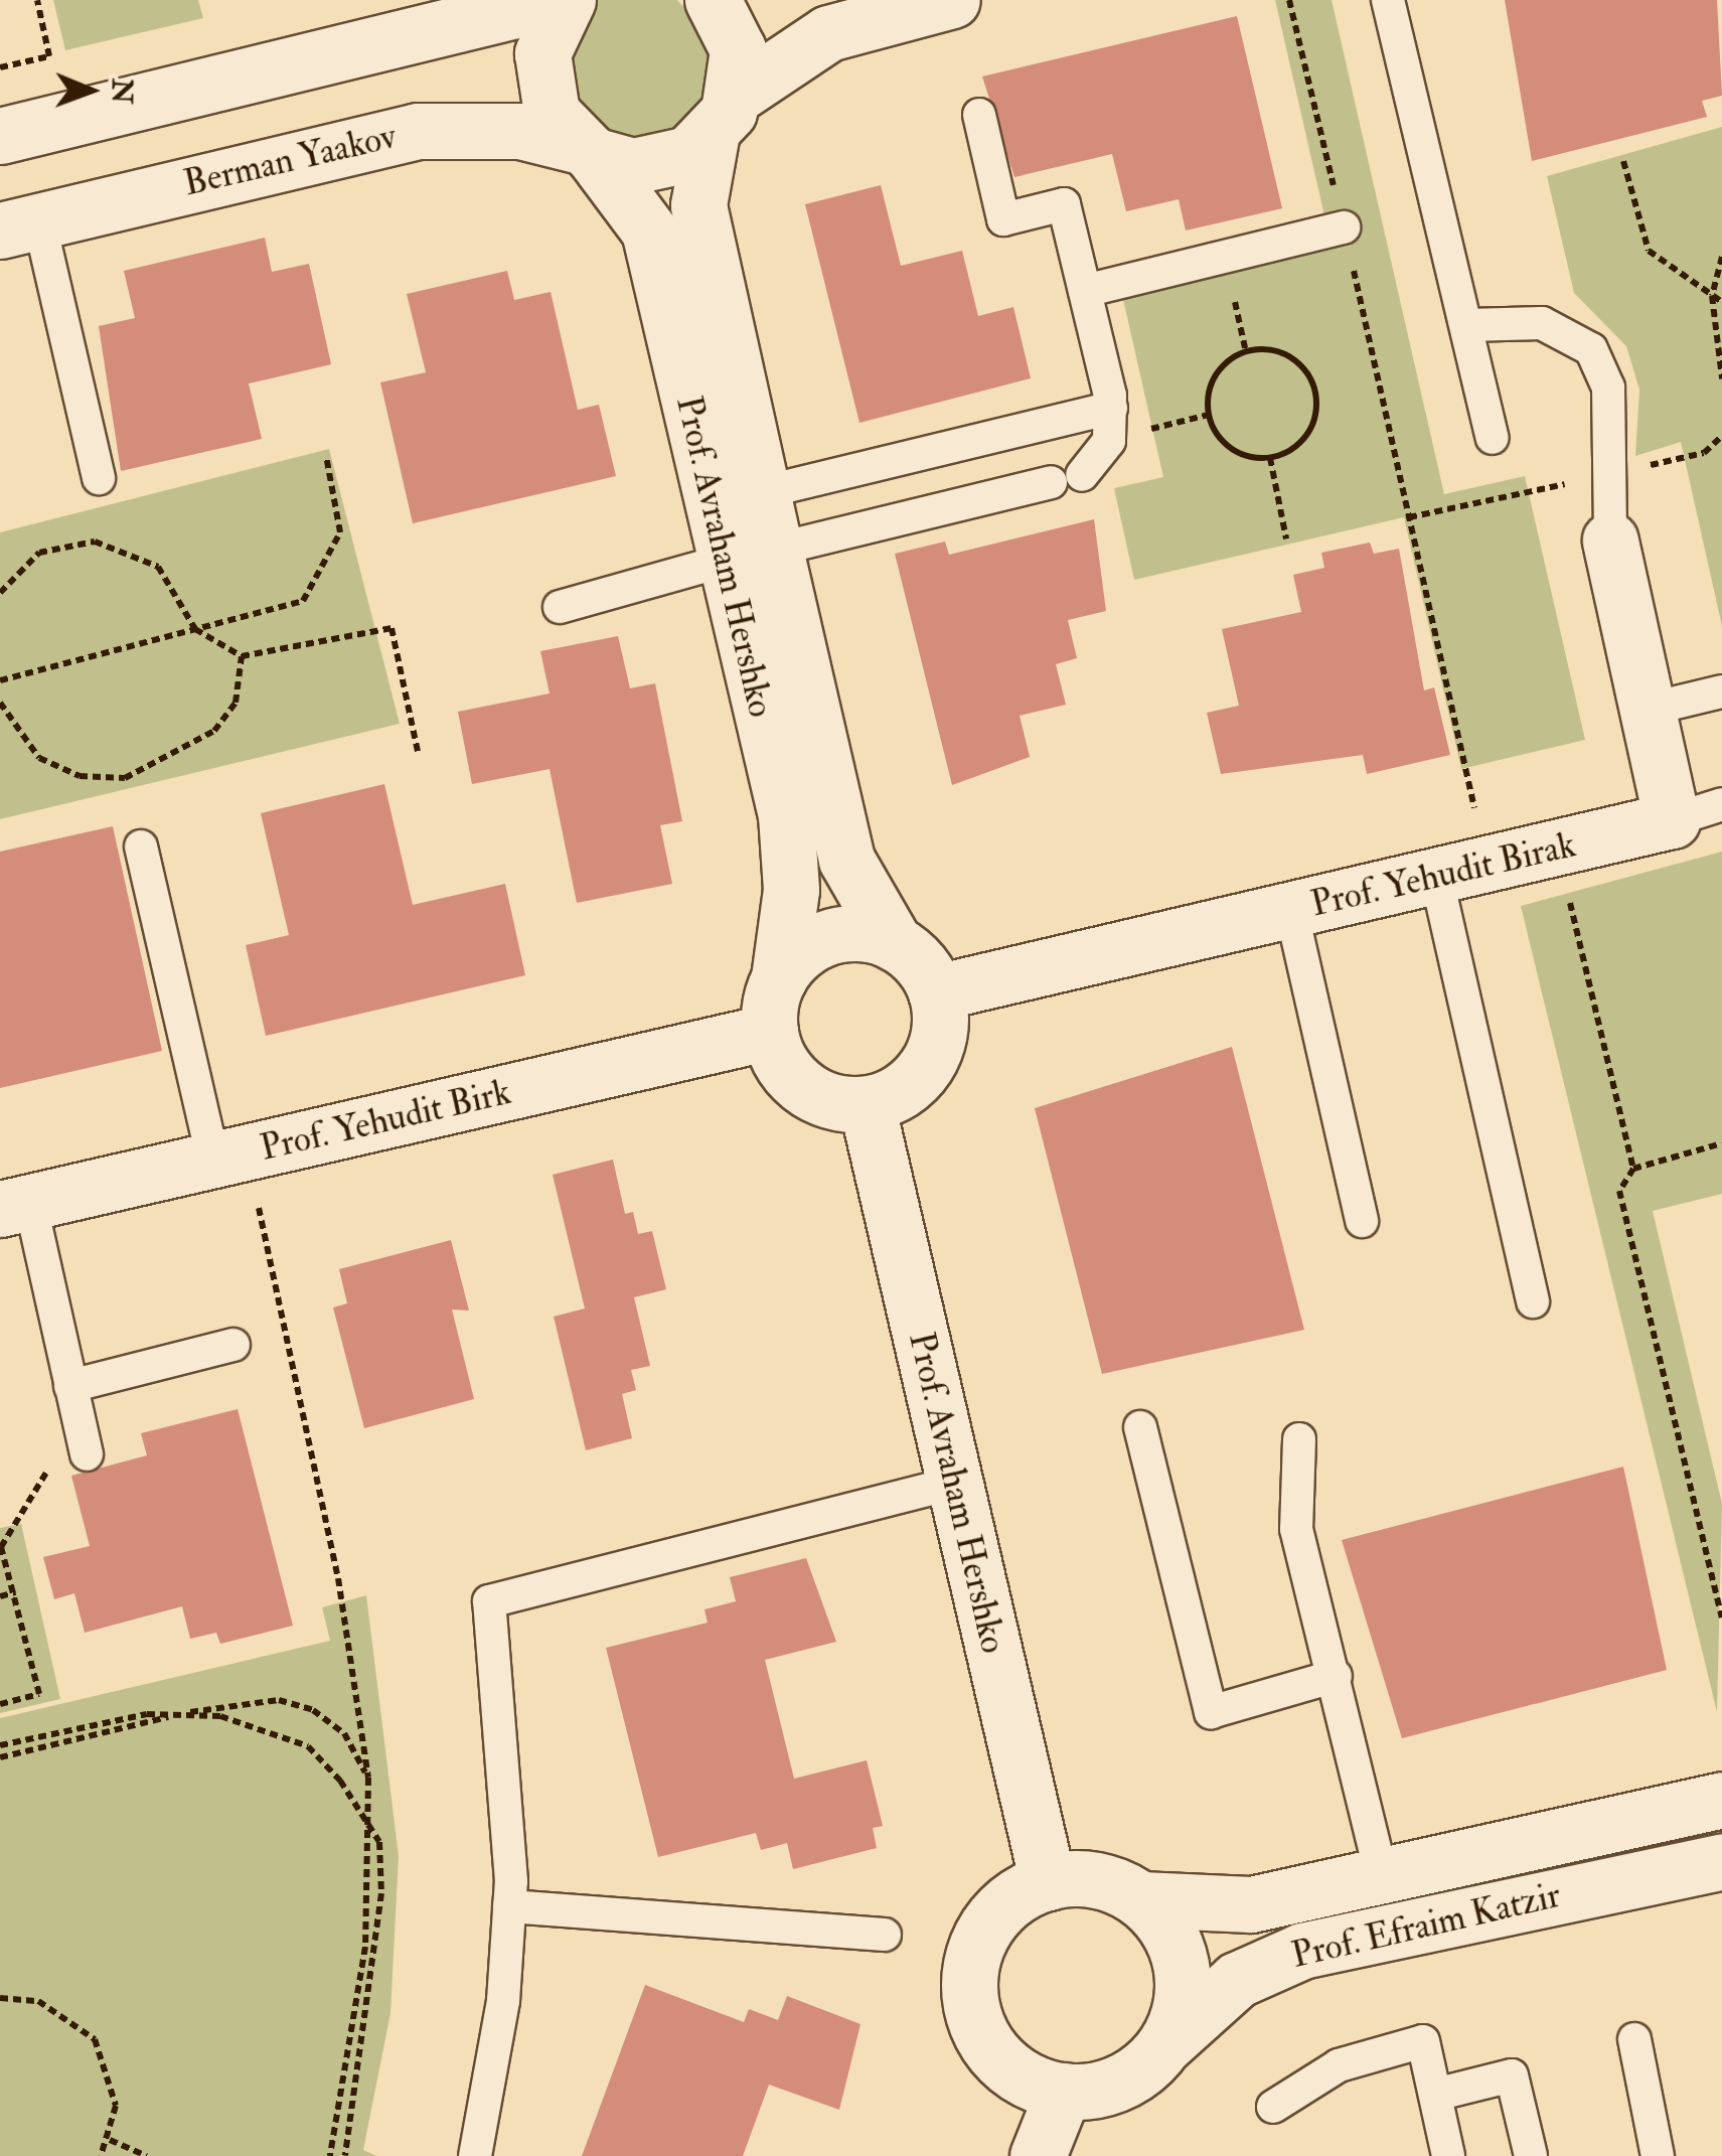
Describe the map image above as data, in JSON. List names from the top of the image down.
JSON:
{
  "streets": {
    "street": [
      "Berman Yaakov",
      "Prof. Avraham Hershko",
      "Prof. Yehudit Birak",
      "Prof. Yehudit Birk",
      "Prof. Efraim Katzir"
    ]
  },
  "crossings": [
    ["Berman Yaakov", "Prof. Avraham Hershko"],
    ["Prof. Avraham Hershko", "Prof. Yehudit Birak"],
    ["Prof. Avraham Hershko", "Prof. Yehudit Birk"],
    ["Prof. Avraham Hershko", "Prof. Efraim Katzir"],
    ["Prof. Yehudit Birak", "Prof. Yehudit Birk"]
  ],
  "north": "right"
}
